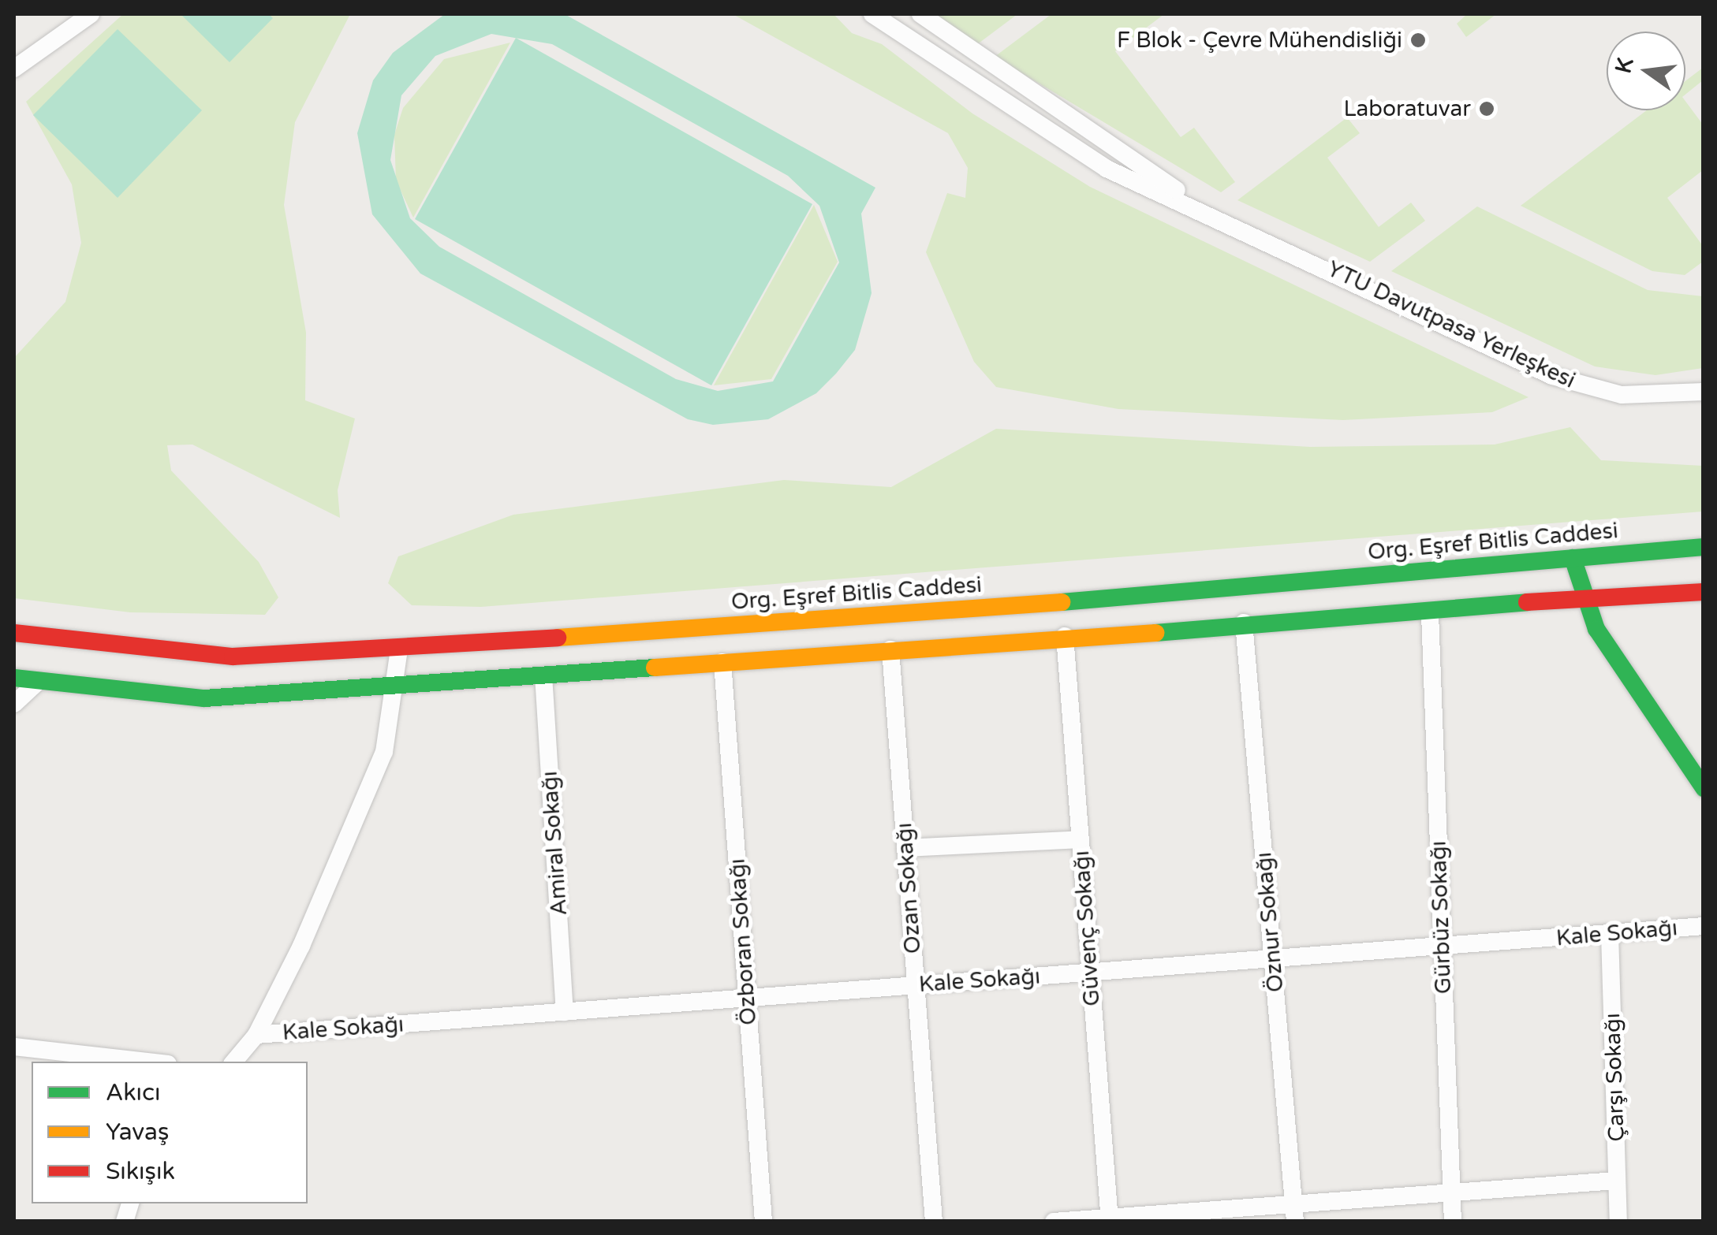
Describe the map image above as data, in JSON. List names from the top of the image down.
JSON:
{
  "streets": {
    "street": [
      "YTU Davutpasa Yerleşkesi",
      "Org. Eşref Bitlis Caddesi",
      "Amiral Sokağı",
      "Ozan Sokağı",
      "Gürbüz Sokağı",
      "Öznur Sokağı",
      "Güvenç Sokağı",
      "Kale Sokağı",
      "Özboran Sokağı",
      "Çarşı Sokağı"
    ]
  },
  "crossings": [
    ["Amiral Sokağı", "Kale Sokağı"],
    ["Ozan Sokağı", "Kale Sokağı"],
    ["Gürbüz Sokağı", "Kale Sokağı"],
    ["Öznur Sokağı", "Kale Sokağı"],
    ["Güvenç Sokağı", "Kale Sokağı"],
    ["Kale Sokağı", "Özboran Sokağı"],
    ["Kale Sokağı", "Çarşı Sokağı"]
  ],
  "places": ["F Blok - Çevre Mühendisliği", "Laboratuvar"],
  "legend": ["Akıcı", "Yavaş", "Sıkışık"],
  "north": "left"
}
